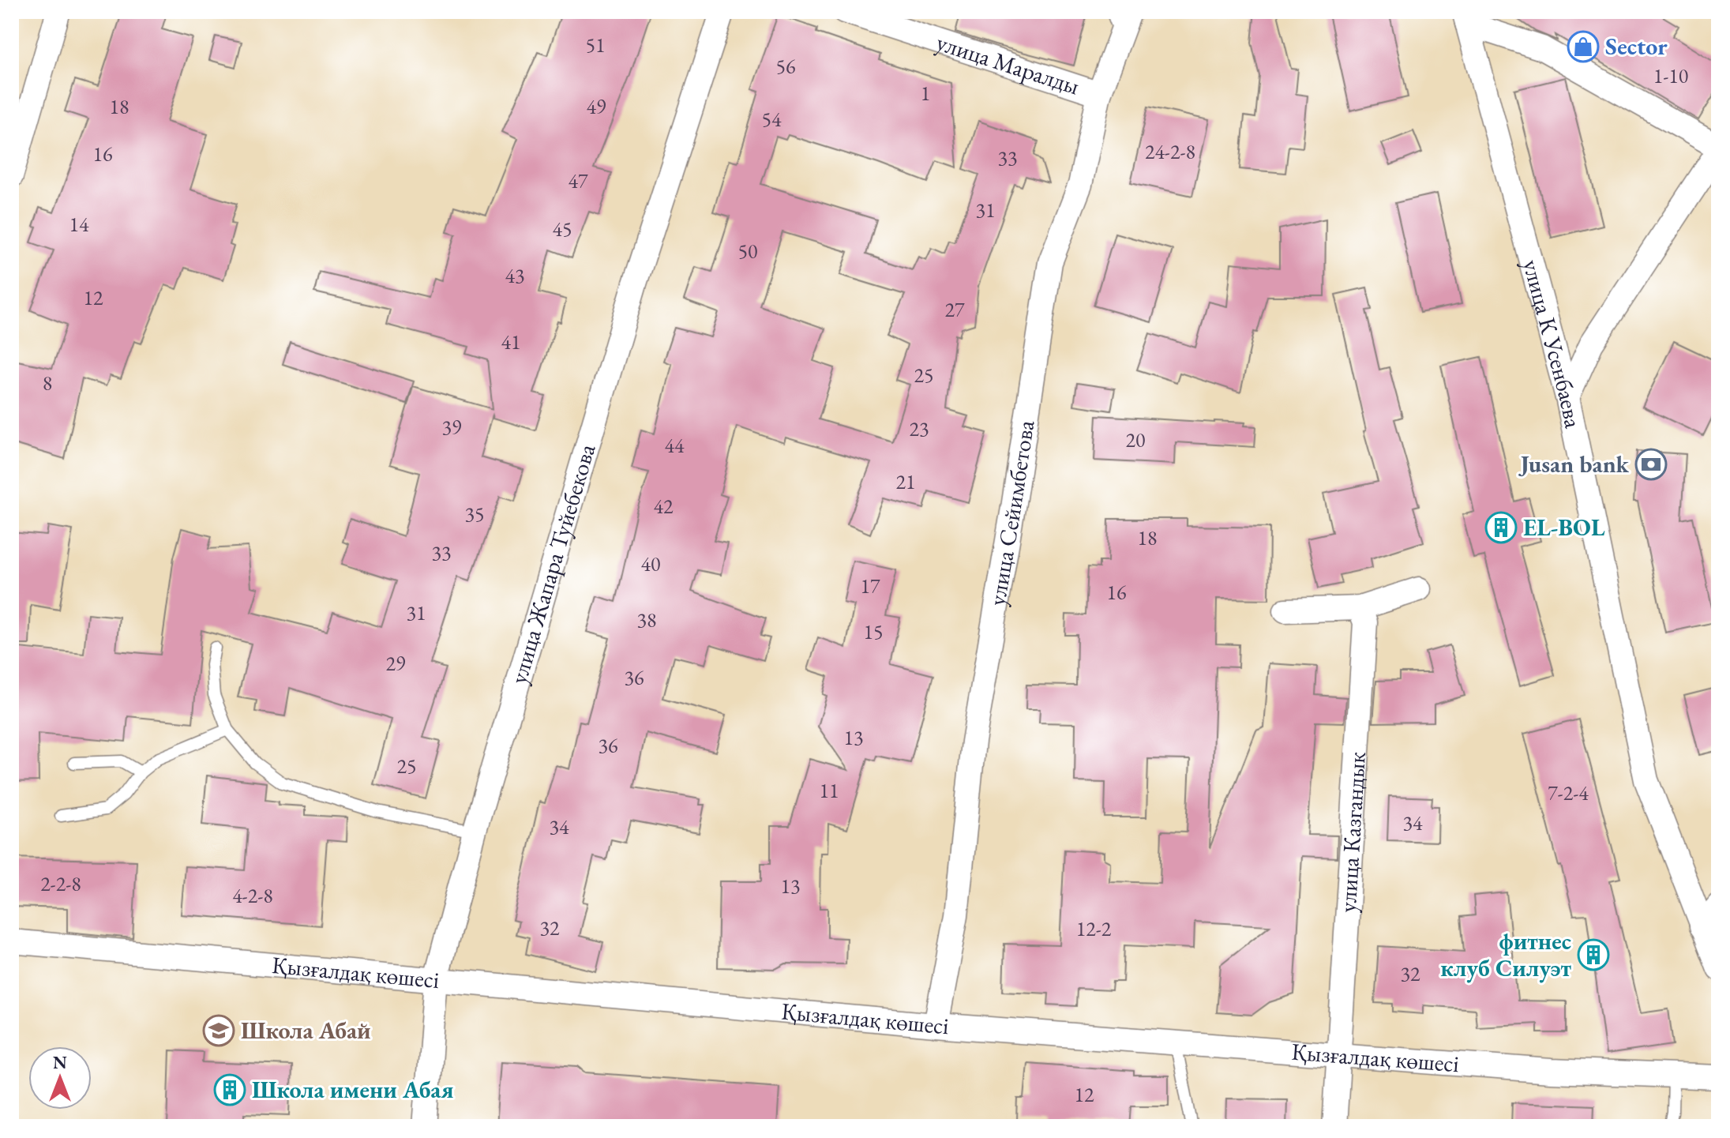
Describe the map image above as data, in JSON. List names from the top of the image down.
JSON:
{
  "streets": {
    "street": [
      "улица Маралды",
      "улица К Усенбаева",
      "улица Сейимбетова",
      "улица Жапара Туйебекова",
      "улица Казгандык",
      "Қызғалдақ көшесі"
    ]
  },
  "crossings": [
    ["улица Маралды", "улица Сейимбетова"],
    ["улица Сейимбетова", "Қызғалдақ көшесі"],
    ["улица Жапара Туйебекова", "Қызғалдақ көшесі"],
    ["улица Казгандык", "Қызғалдақ көшесі"]
  ],
  "places": {
    "shop": ["Sector"],
    "bank": ["Jusan bank"],
    "building": ["EL-BOL", "фитнес клуб Силуэт", "Школа имени Абая"],
    "school or university": ["Школа Абай"]
  },
  "house_numbers": [
    "51",
    "56",
    "1-10",
    "1",
    "18",
    "49",
    "54",
    "24-2-8",
    "16",
    "33",
    "47",
    "31",
    "14",
    "45",
    "50",
    "43",
    "12",
    "27",
    "41",
    "25",
    "8",
    "39",
    "23",
    "20",
    "44",
    "21",
    "42",
    "35",
    "18",
    "33",
    "40",
    "17",
    "16",
    "31",
    "38",
    "15",
    "29",
    "36",
    "13",
    "36",
    "25",
    "11",
    "7-2-4",
    "34",
    "34",
    "2-2-8",
    "13",
    "4-2-8",
    "32",
    "12-2",
    "32",
    "12"
  ],
  "north": "top"
}
